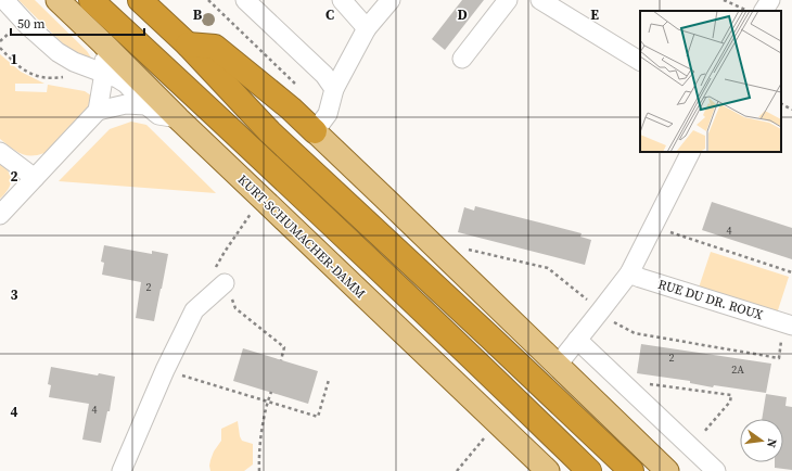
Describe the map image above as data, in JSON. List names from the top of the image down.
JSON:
{
  "streets": {
    "main road": ["KURT-SCHUMACHER-DAMM"],
    "street": ["RUE DU DR. ROUX"]
  },
  "house_numbers": [
    "4",
    "2",
    "2",
    "2A",
    "4"
  ],
  "scale_bar": "50 m",
  "north": "right",
  "grid": {
    "columns": [
      "B",
      "C",
      "D",
      "E"
    ],
    "rows": [
      "1",
      "2",
      "3",
      "4"
    ]
  }
}
